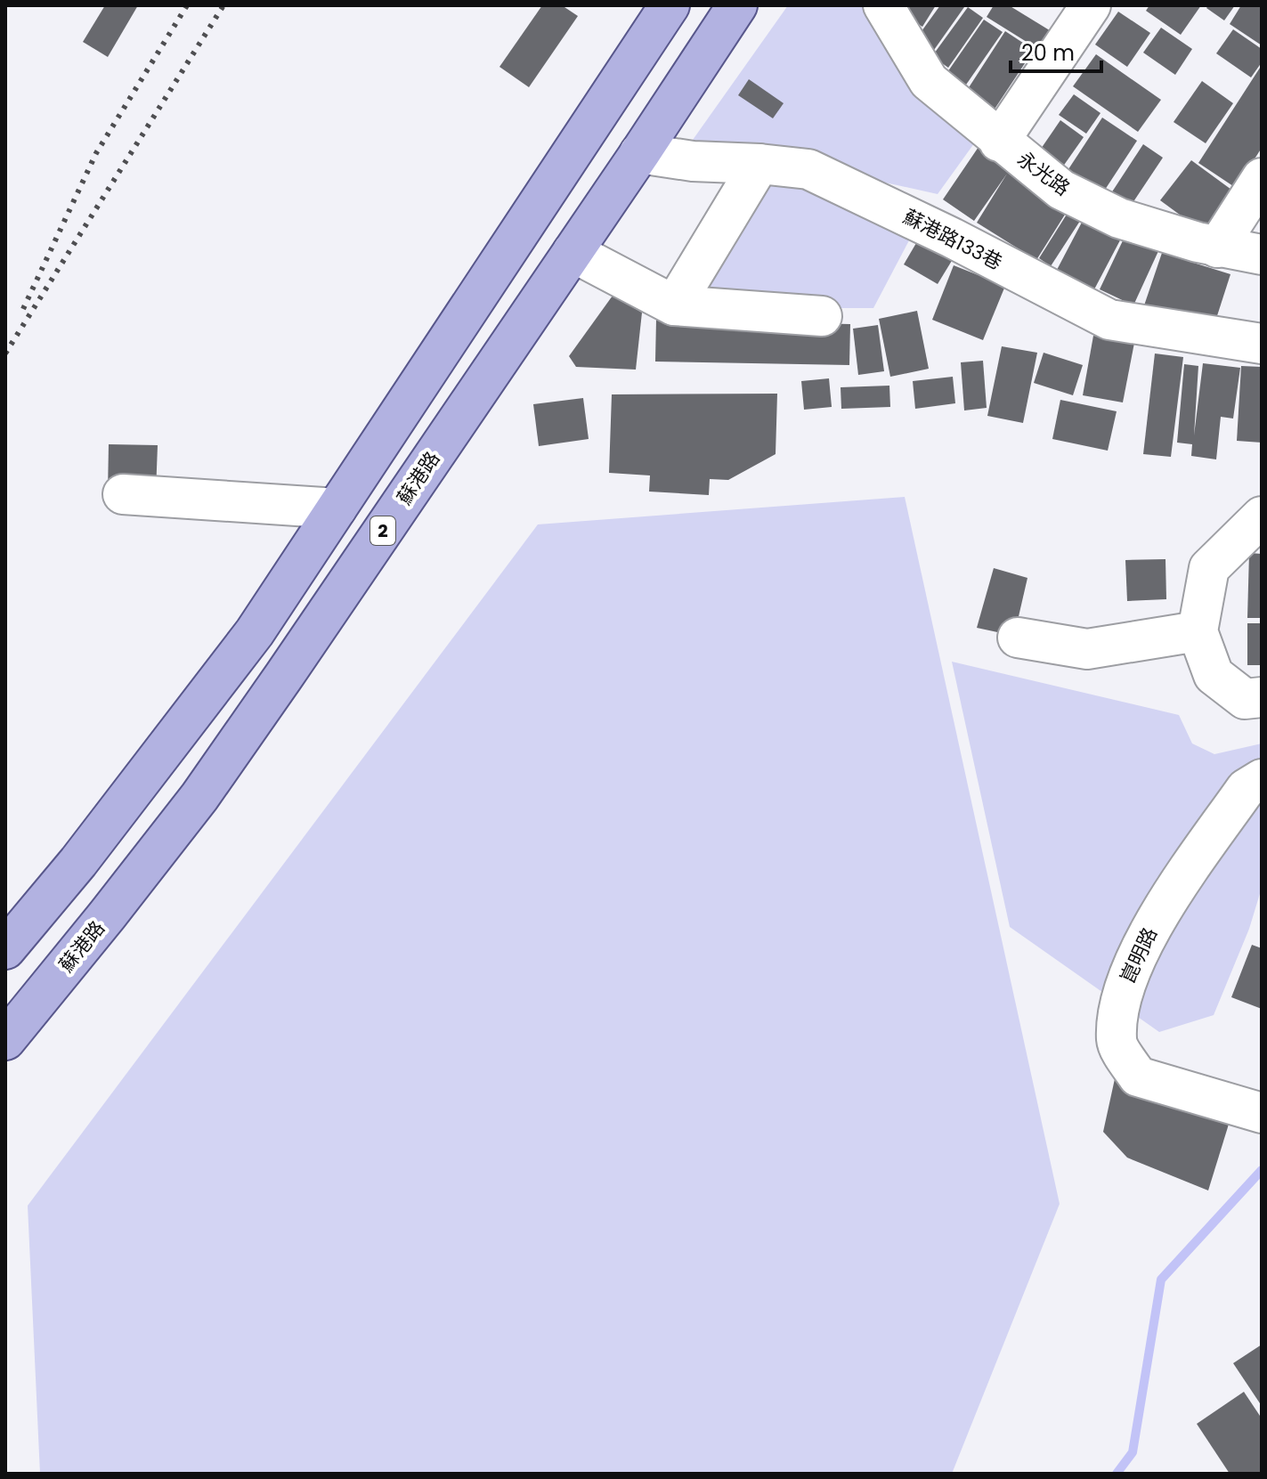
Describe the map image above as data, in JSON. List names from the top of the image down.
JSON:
{
  "streets": {
    "main road": ["蘇港路", "2"],
    "street": ["永光路", "蘇港路133巷", "崑明路"]
  },
  "crossings": [
    ["蘇港路133巷", "蘇港路"]
  ],
  "scale_bar": "20 m"
}
